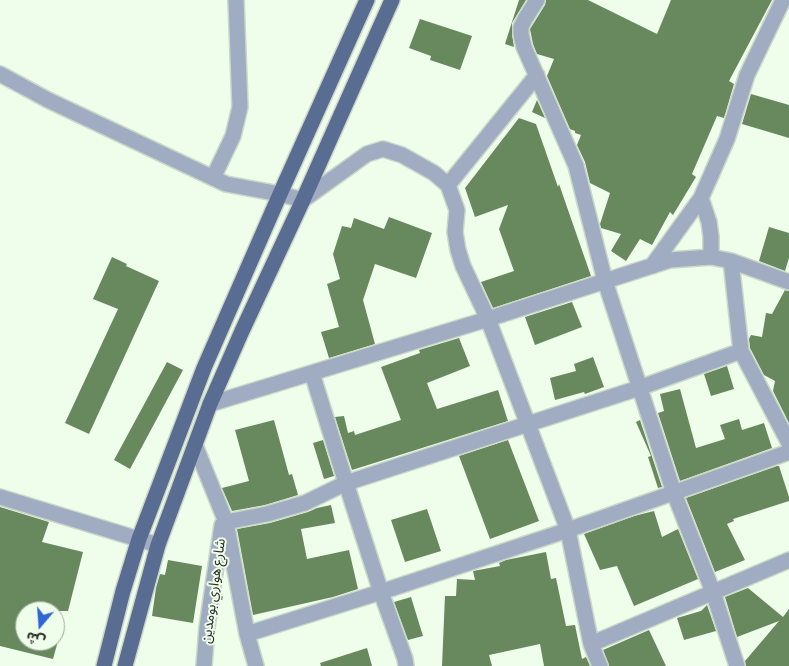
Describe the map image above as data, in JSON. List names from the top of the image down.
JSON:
{
  "streets": {
    "street": ["شارع هواري بومدين"]
  },
  "north": "bottom"
}
